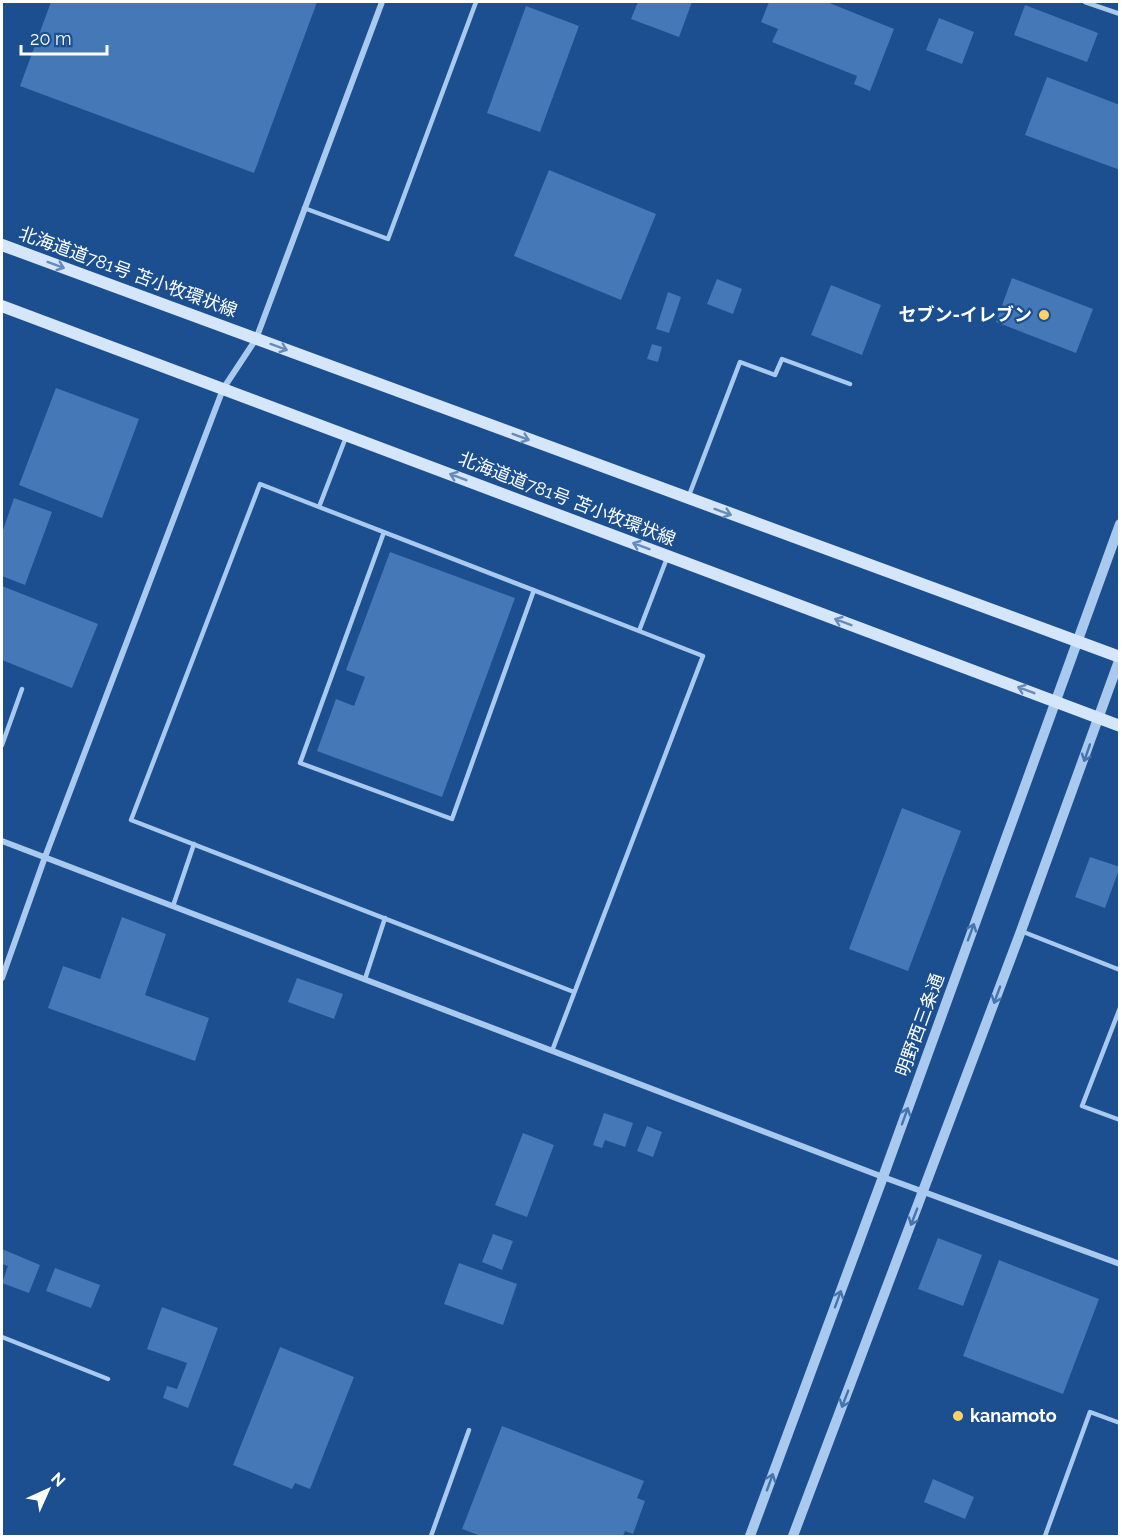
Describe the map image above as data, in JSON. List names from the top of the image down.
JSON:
{
  "streets": {
    "main road": ["北海道道781号 苫小牧環状線"],
    "street": ["明野西三条通"]
  },
  "crossings": [
    ["北海道道781号 苫小牧環状線", "明野西三条通"]
  ],
  "places": ["セブン-イレブン", "kanamoto"],
  "scale_bar": "20 m",
  "north": "top right"
}
